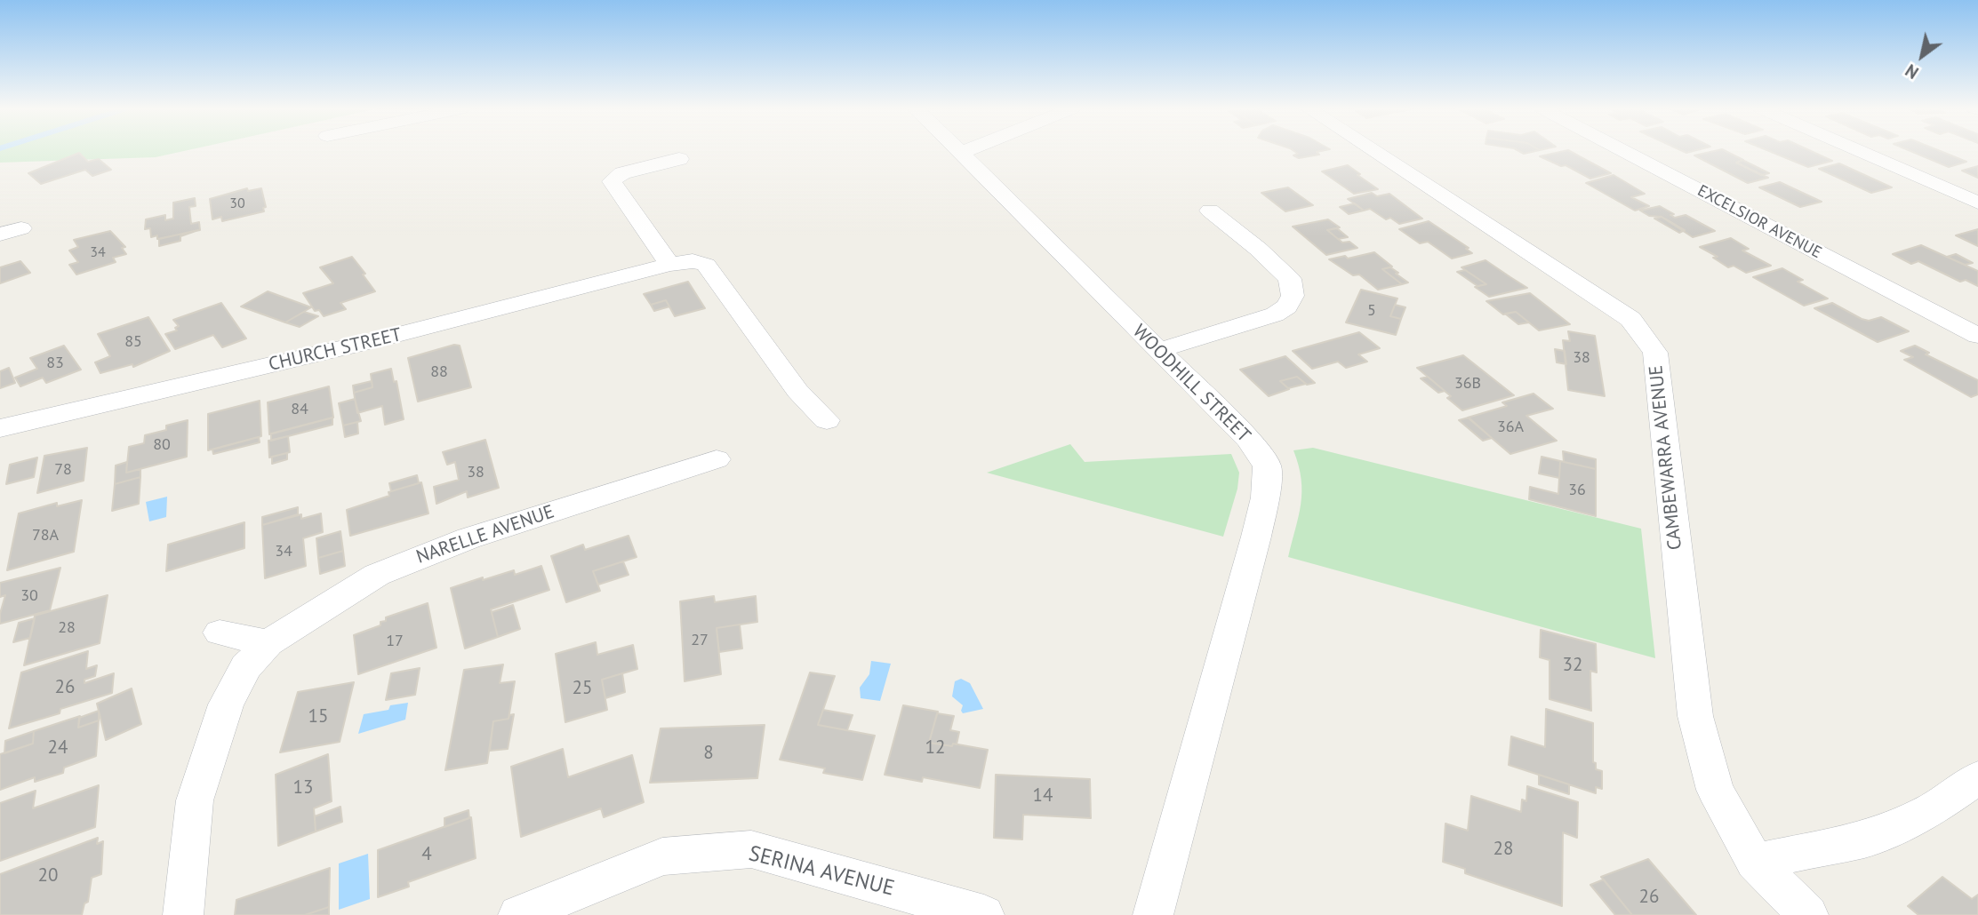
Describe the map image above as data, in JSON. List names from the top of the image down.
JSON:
{
  "streets": {
    "street": [
      "EXCELSIOR AVENUE",
      "CHURCH STREET",
      "WOODHILL STREET",
      "CAMBEWARRA AVENUE",
      "NARELLE AVENUE",
      "SERINA AVENUE"
    ]
  },
  "house_numbers": [
    "30",
    "34",
    "5",
    "85",
    "38",
    "83",
    "88",
    "36B",
    "84",
    "36A",
    "80",
    "78",
    "38",
    "36",
    "78A",
    "34",
    "30",
    "28",
    "27",
    "17",
    "32",
    "26",
    "25",
    "15",
    "24",
    "12",
    "8",
    "13",
    "14",
    "28",
    "4",
    "20",
    "26"
  ],
  "north": "bottom left"
}
